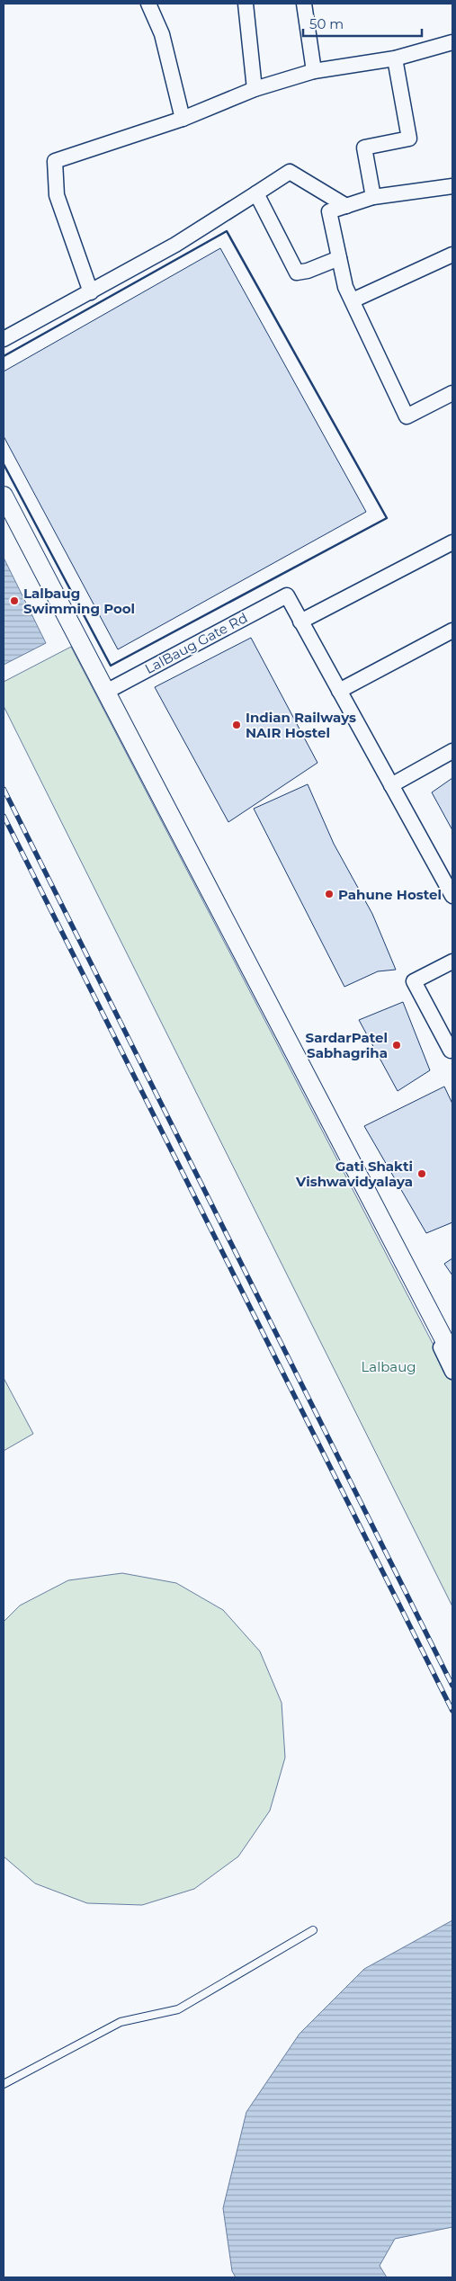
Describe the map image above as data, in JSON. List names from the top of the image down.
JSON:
{
  "streets": {
    "street": ["LalBaug Gate Rd"]
  },
  "parks": ["Lalbaug"],
  "places": [
    "Lalbaug Swimming Pool",
    "Indian Railways NAIR Hostel",
    "Pahune Hostel",
    "SardarPatel Sabhagriha",
    "Gati Shakti Vishwavidyalaya"
  ],
  "scale_bar": "50 m"
}
